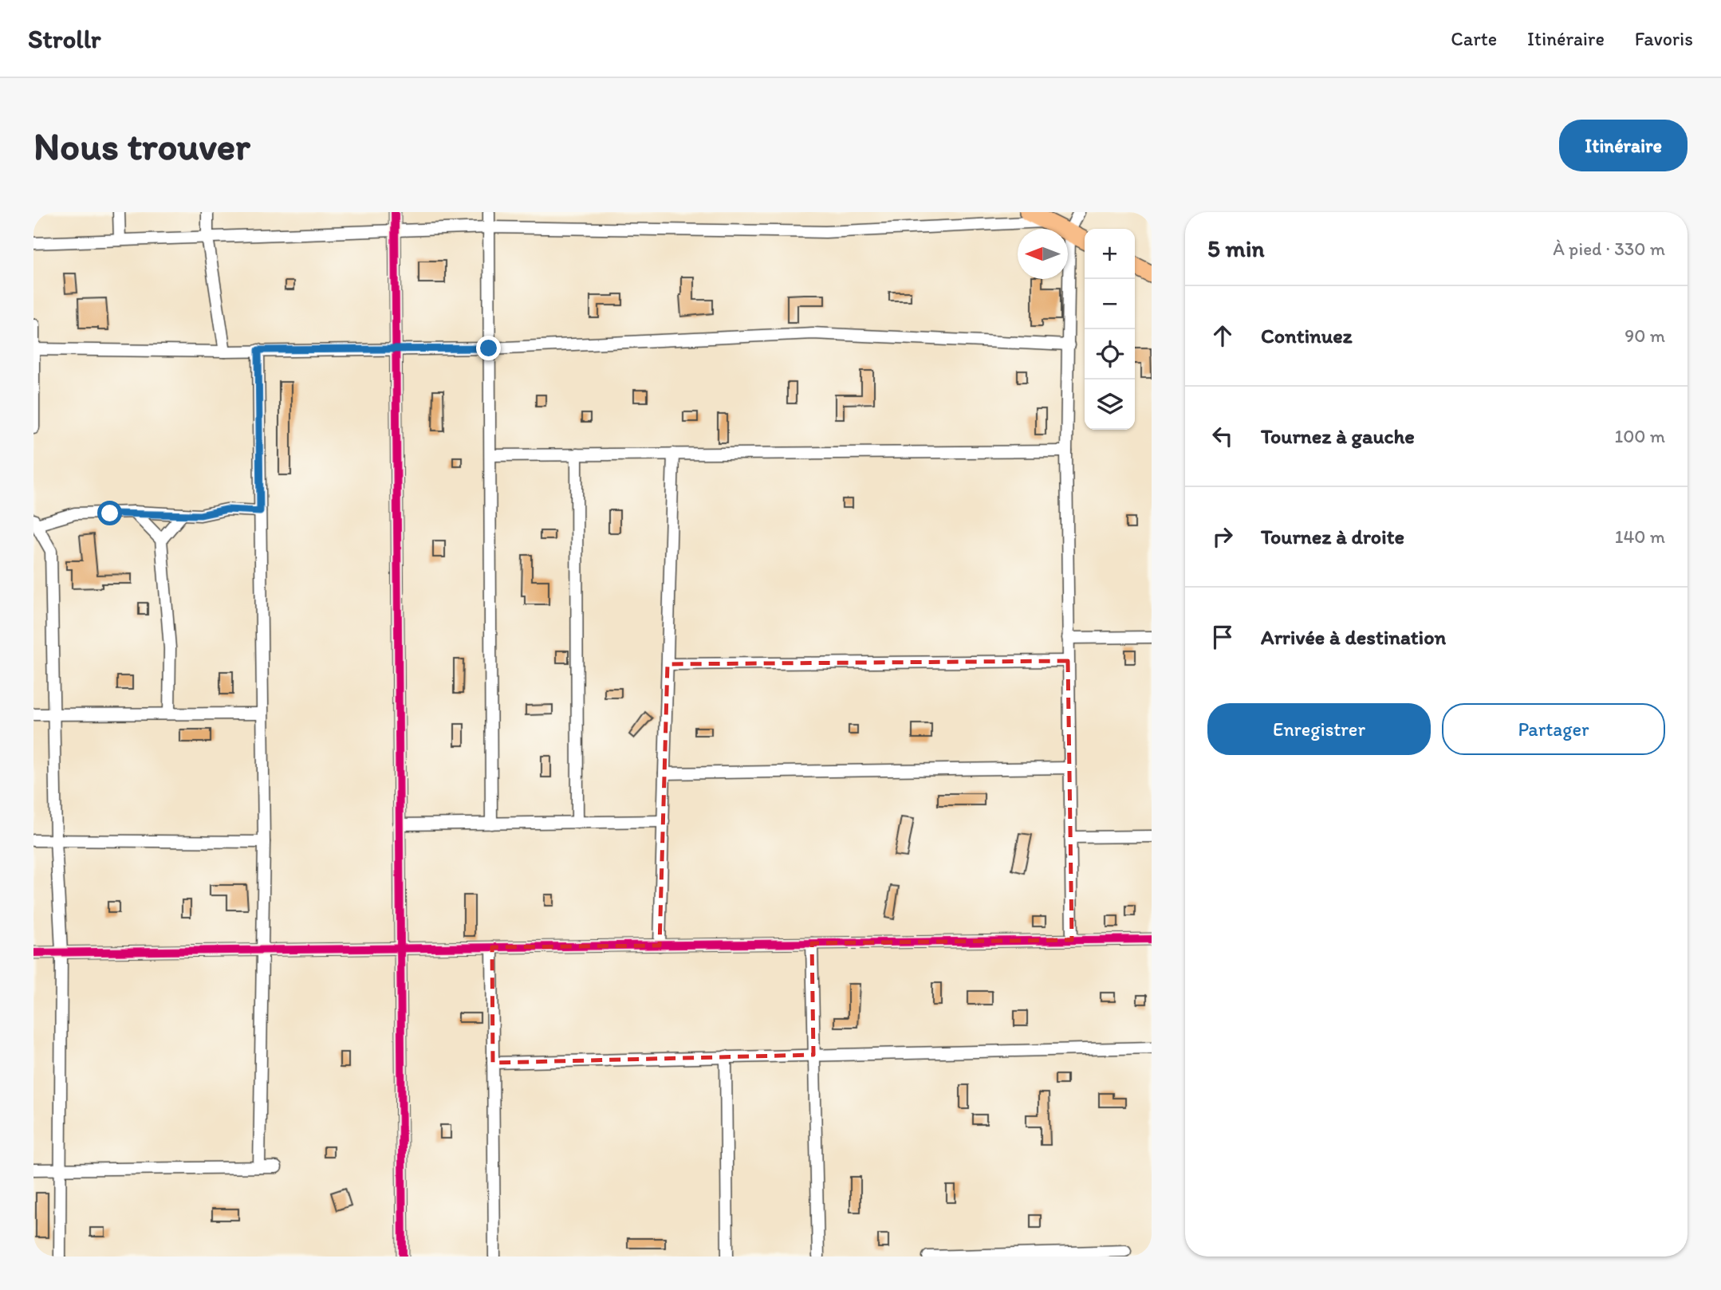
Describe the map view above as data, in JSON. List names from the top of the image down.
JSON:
{
  "north": "left",
  "page": {
    "header": "Strollr",
    "nav": ["Carte", "Itinéraire", "Favoris"],
    "buttons": [
      "Itinéraire",
      ["Enregistrer", "Partager"]
    ],
    "title": "Nous trouver",
    "heading": ["5 min", "À pied · 330 m"],
    "map_buttons": ["+", "−"],
    "list": [
      ["Continuez", "90 m"],
      ["Tournez à gauche", "100 m"],
      ["Tournez à droite", "140 m"],
      "Arrivée à destination"
    ]
  }
}
